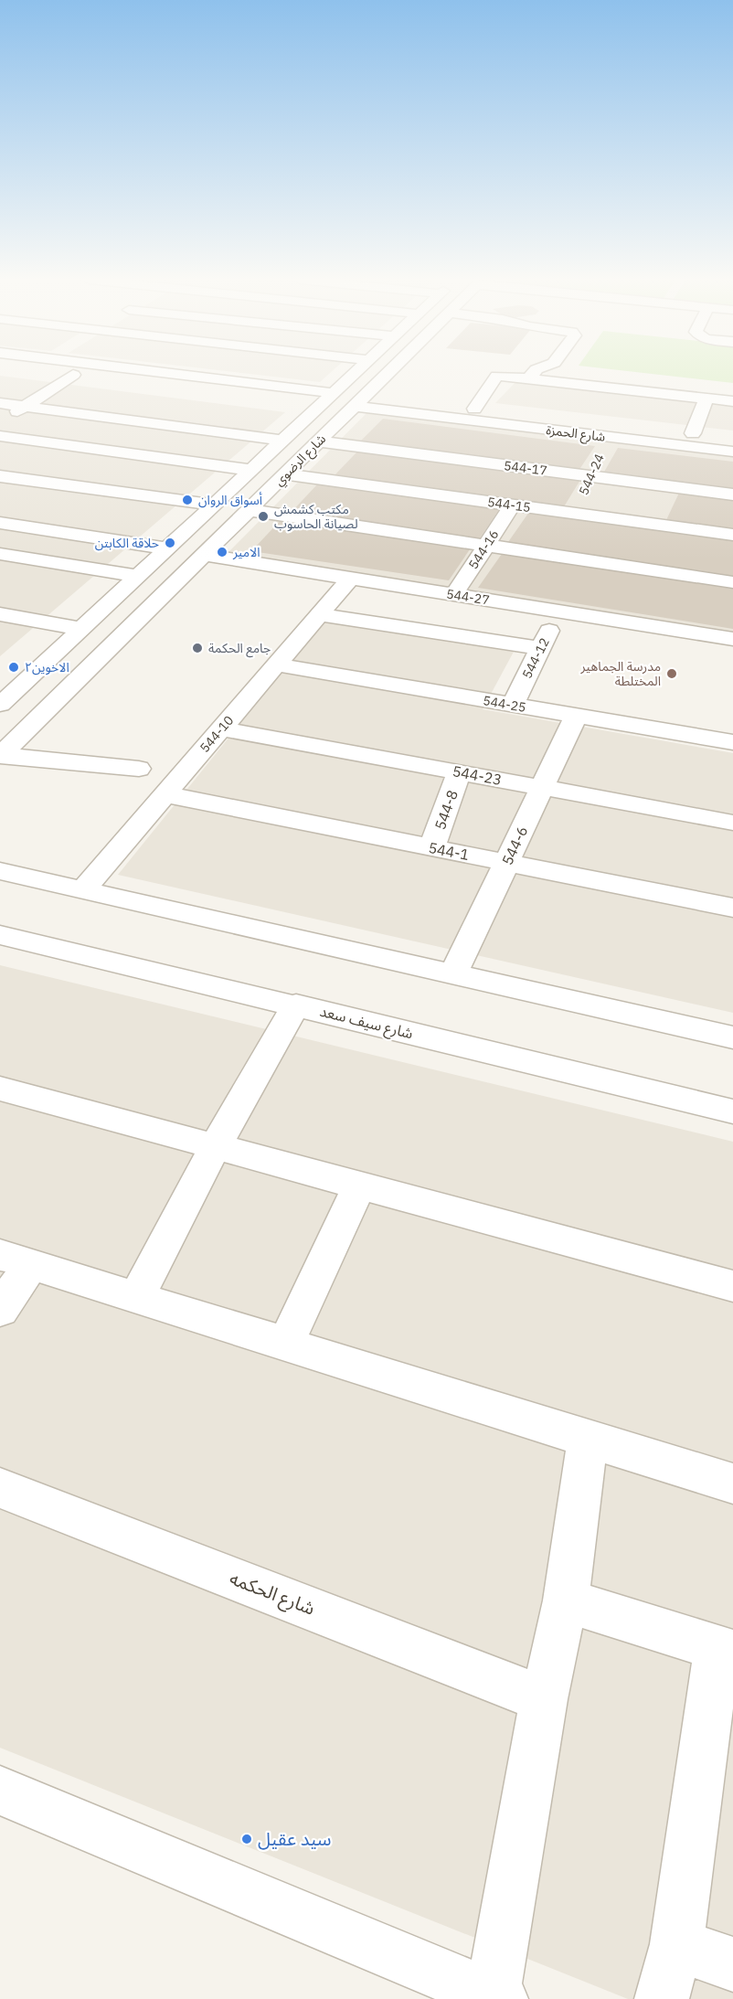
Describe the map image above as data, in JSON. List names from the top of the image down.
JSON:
{
  "streets": {
    "street": [
      "شارع الحمزة",
      "شارع الرضوي",
      "544-17",
      "544-24",
      "544-15",
      "544-16",
      "544-27",
      "544-12",
      "544-25",
      "544-10",
      "544-23",
      "544-8",
      "544-6",
      "544-1",
      "شارع سيف سعد",
      "شارع الحكمه"
    ]
  },
  "crossings": [
    ["شارع الحمزة", "شارع الرضوي"],
    ["شارع الحمزة", "544-24"],
    ["شارع الرضوي", "544-17"],
    ["شارع الرضوي", "544-15"],
    ["شارع الرضوي", "544-27"],
    ["544-17", "544-24"],
    ["544-17", "544-15"],
    ["544-24", "544-15"],
    ["544-15", "544-16"],
    ["544-16", "544-27"],
    ["544-27", "544-12"],
    ["544-27", "544-10"],
    ["544-12", "544-25"],
    ["544-25", "544-10"],
    ["544-25", "544-6"],
    ["544-10", "544-23"],
    ["544-10", "544-1"],
    ["544-23", "544-8"],
    ["544-23", "544-6"],
    ["544-8", "544-1"],
    ["544-6", "544-1"]
  ],
  "places": [
    "أسواق الروان",
    "مكتب كشمش لصيانة الحاسوب",
    "حلاقة الكابتن",
    "الامير",
    "جامع الحكمة",
    "الاخوين٢",
    "مدرسة الجماهير المختلطة",
    "سيد عقيل"
  ]
}
